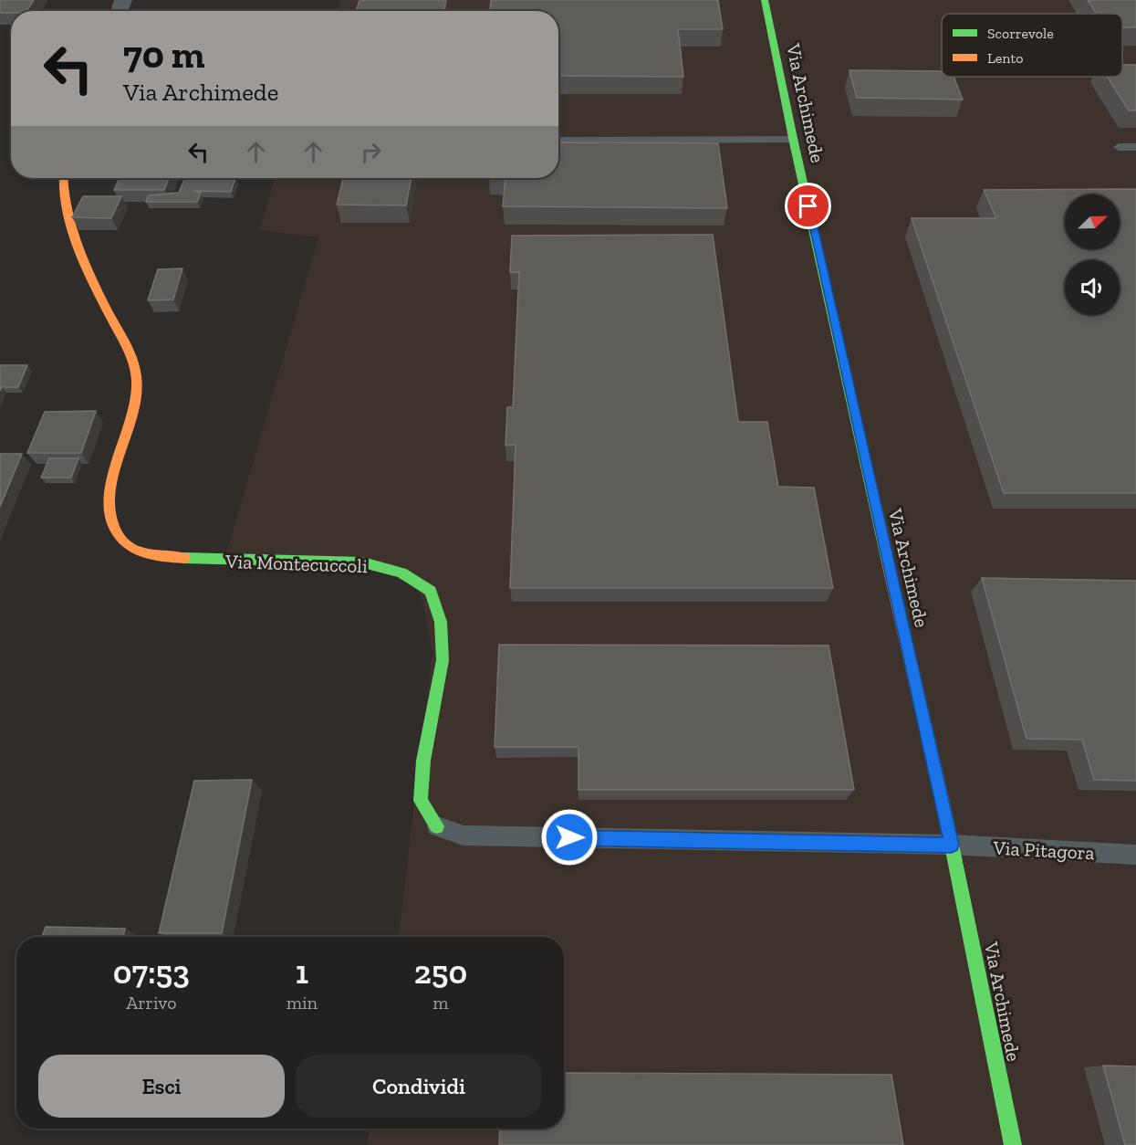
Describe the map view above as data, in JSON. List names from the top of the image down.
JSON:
{
  "streets": {
    "street": ["Via Archimede", "Via Montecuccoli"],
    "lane": ["Via Pitagora"]
  },
  "crossings": [
    ["Via Archimede", "Via Montecuccoli"],
    ["Via Archimede", "Via Pitagora"],
    ["Via Montecuccoli", "Via Pitagora"]
  ],
  "legend": ["Scorrevole", "Lento"],
  "north": "top right",
  "page": {
    "turn": ["70 m", "Via Archimede"],
    "eta": [
      "07:53",
      "Arrivo",
      "1",
      "min",
      "250",
      "m"
    ],
    "buttons": ["Esci", "Condividi"]
  }
}
